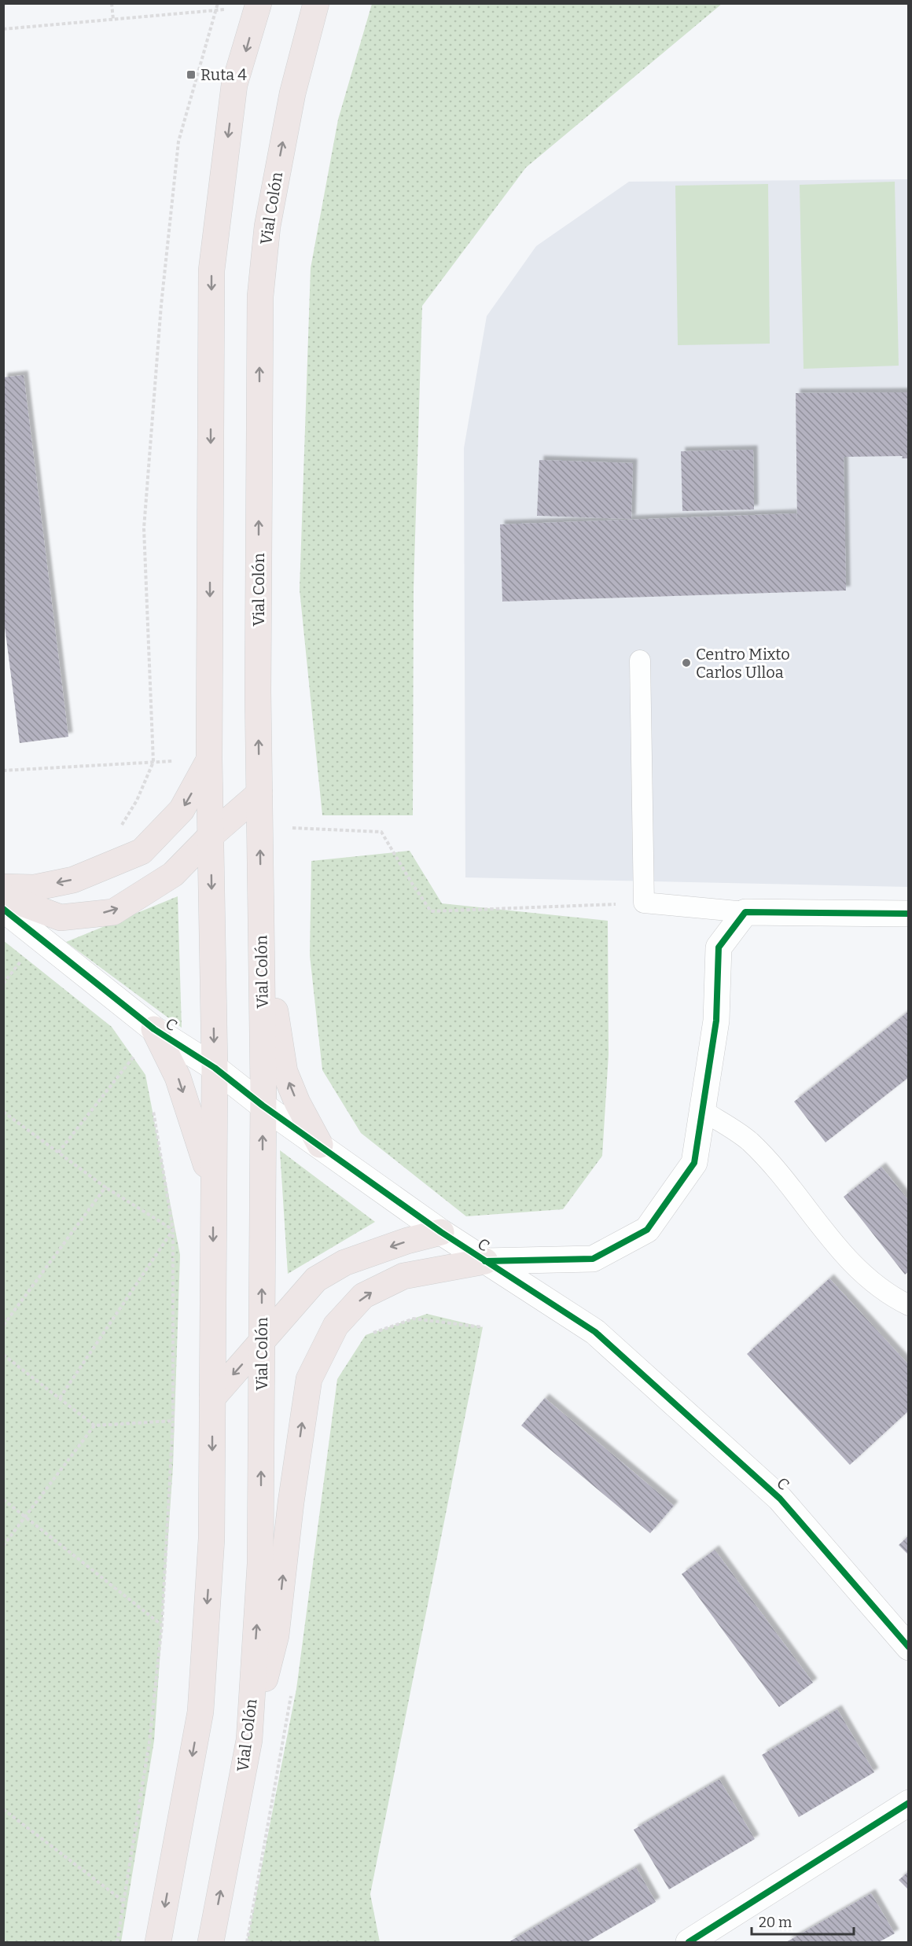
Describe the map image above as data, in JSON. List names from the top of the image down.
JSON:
{
  "streets": {
    "main road": ["Vial Colón"],
    "street": ["C"]
  },
  "crossings": [
    ["Vial Colón", "C"]
  ],
  "places": {
    "transit": ["Ruta 4"],
    "other": ["Centro Mixto Carlos Ulloa"]
  },
  "scale_bar": "20 m"
}
